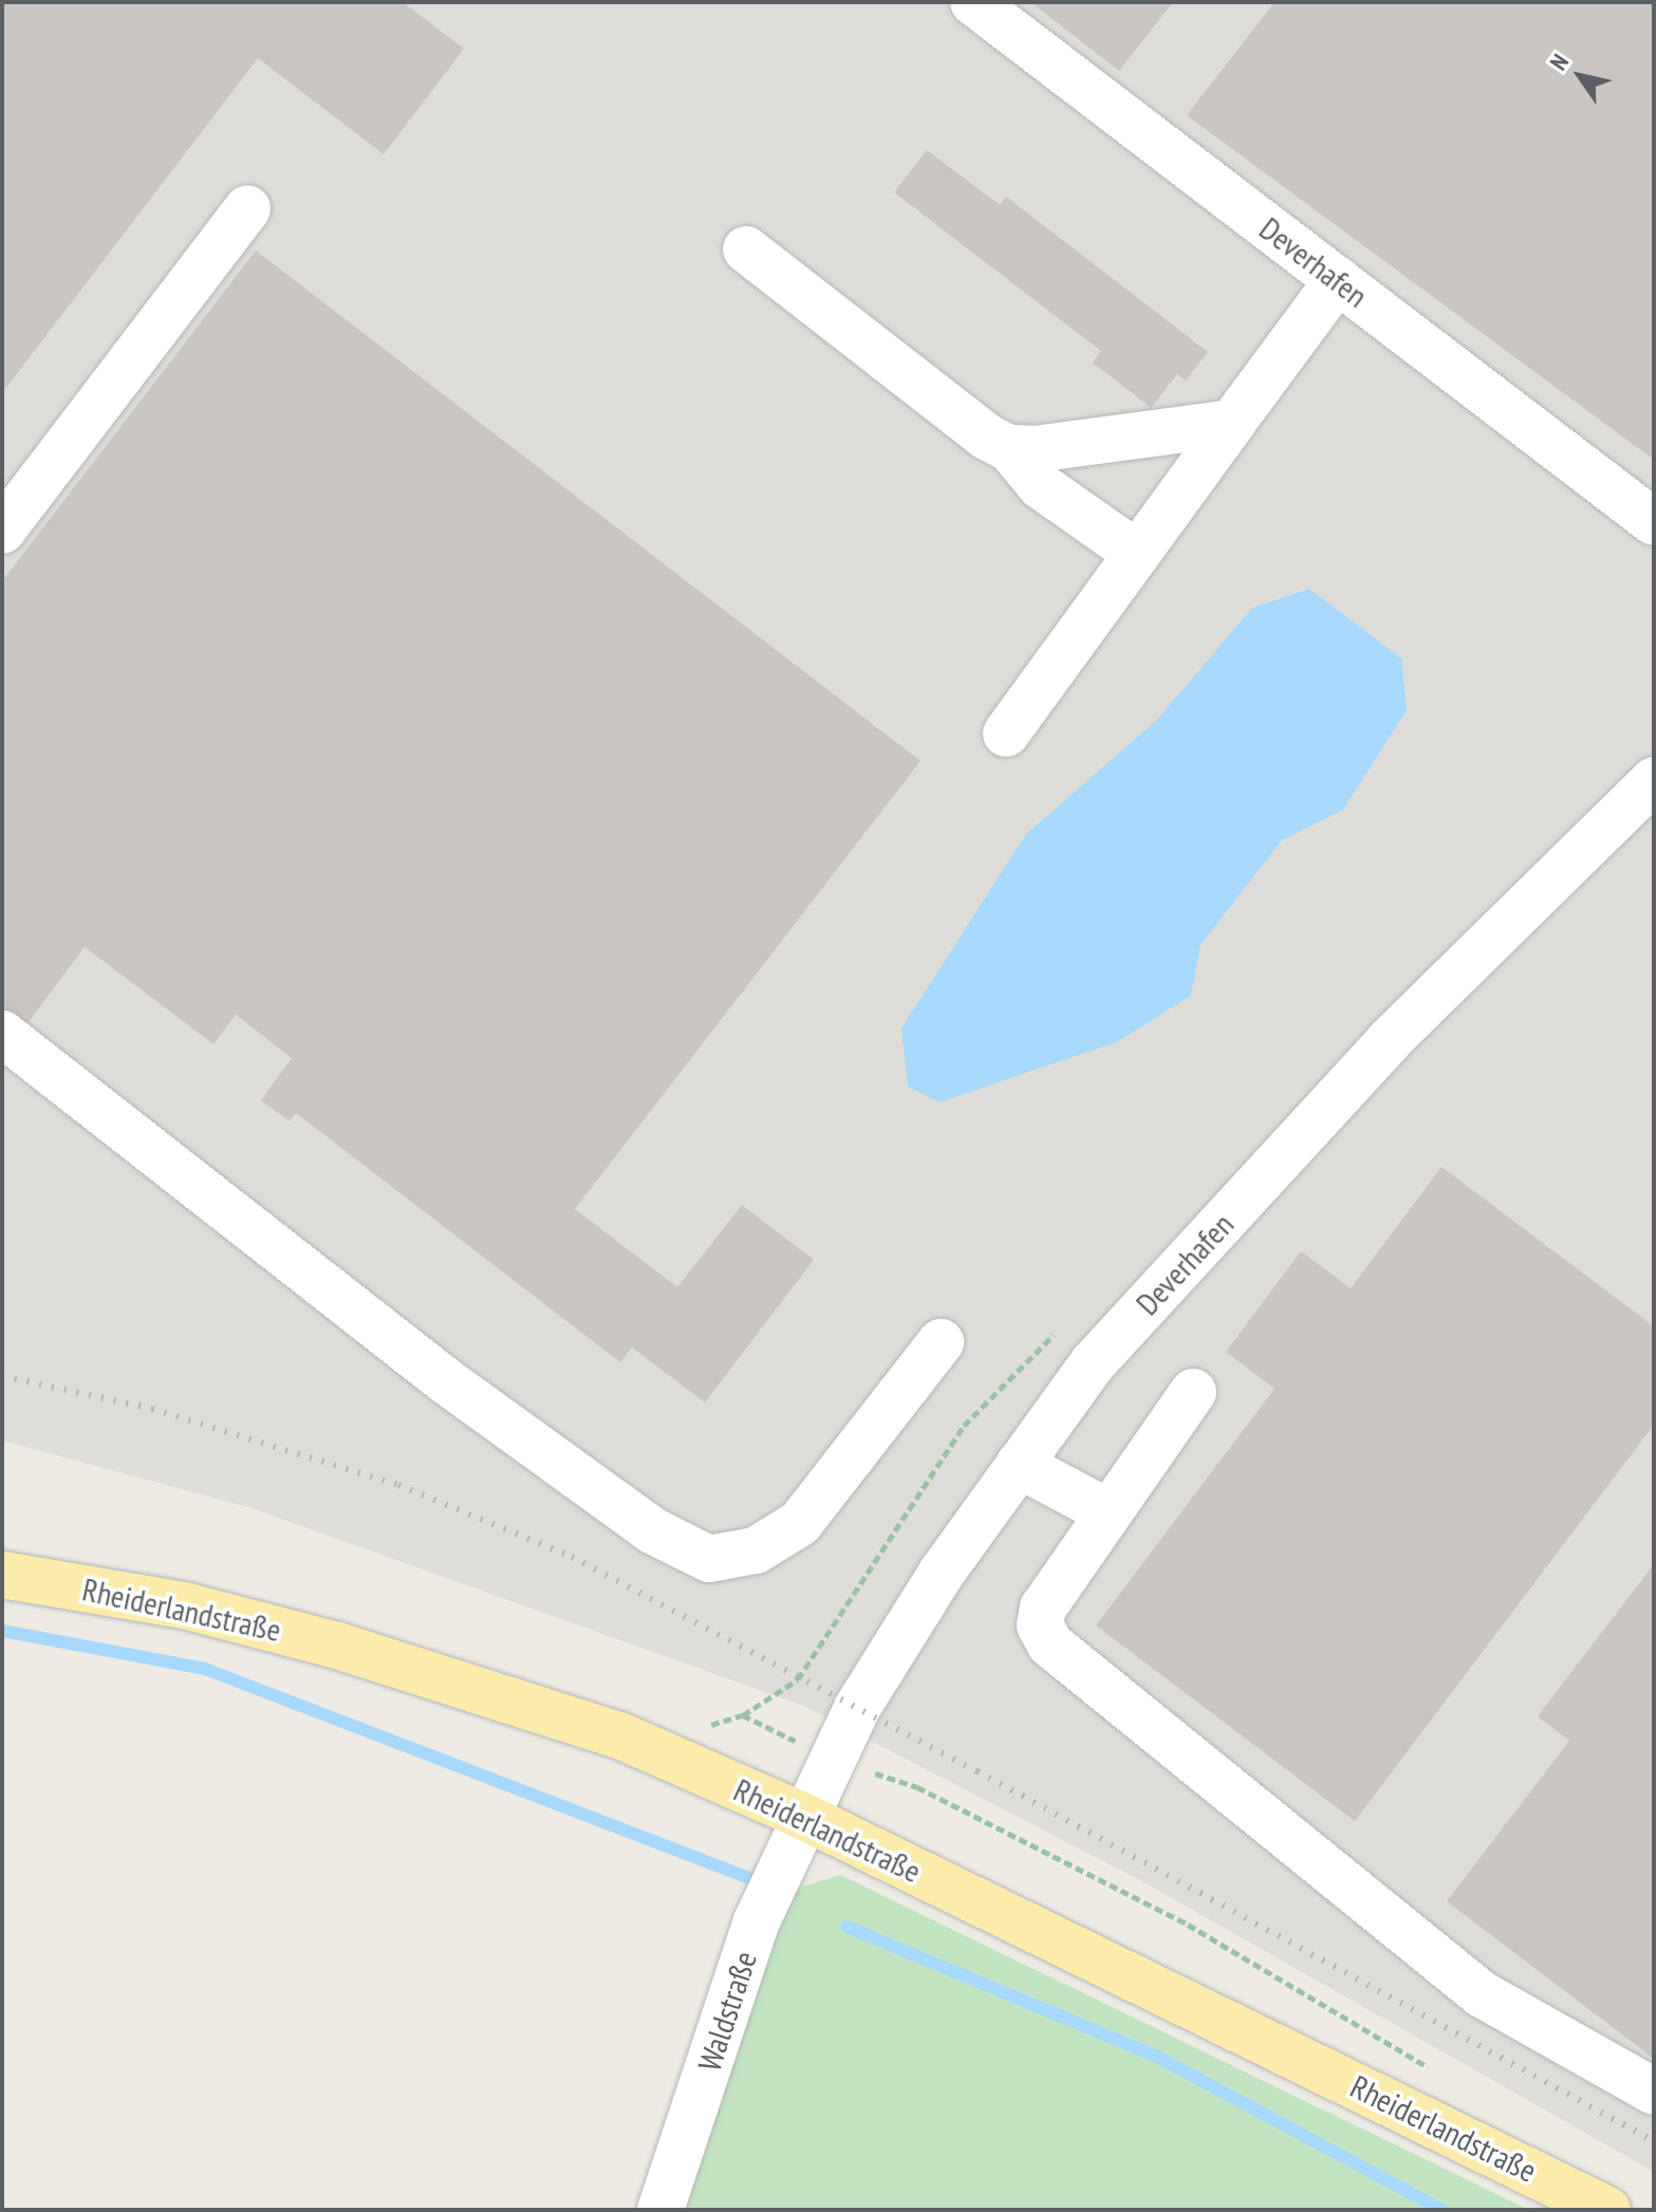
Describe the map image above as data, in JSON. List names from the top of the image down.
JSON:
{
  "streets": {
    "main road": ["Rheiderlandstraße"],
    "street": ["Deverhafen", "Waldstraße"]
  },
  "crossings": [
    ["Deverhafen", "Rheiderlandstraße"],
    ["Deverhafen", "Waldstraße"],
    ["Rheiderlandstraße", "Waldstraße"]
  ],
  "north": "top left"
}
